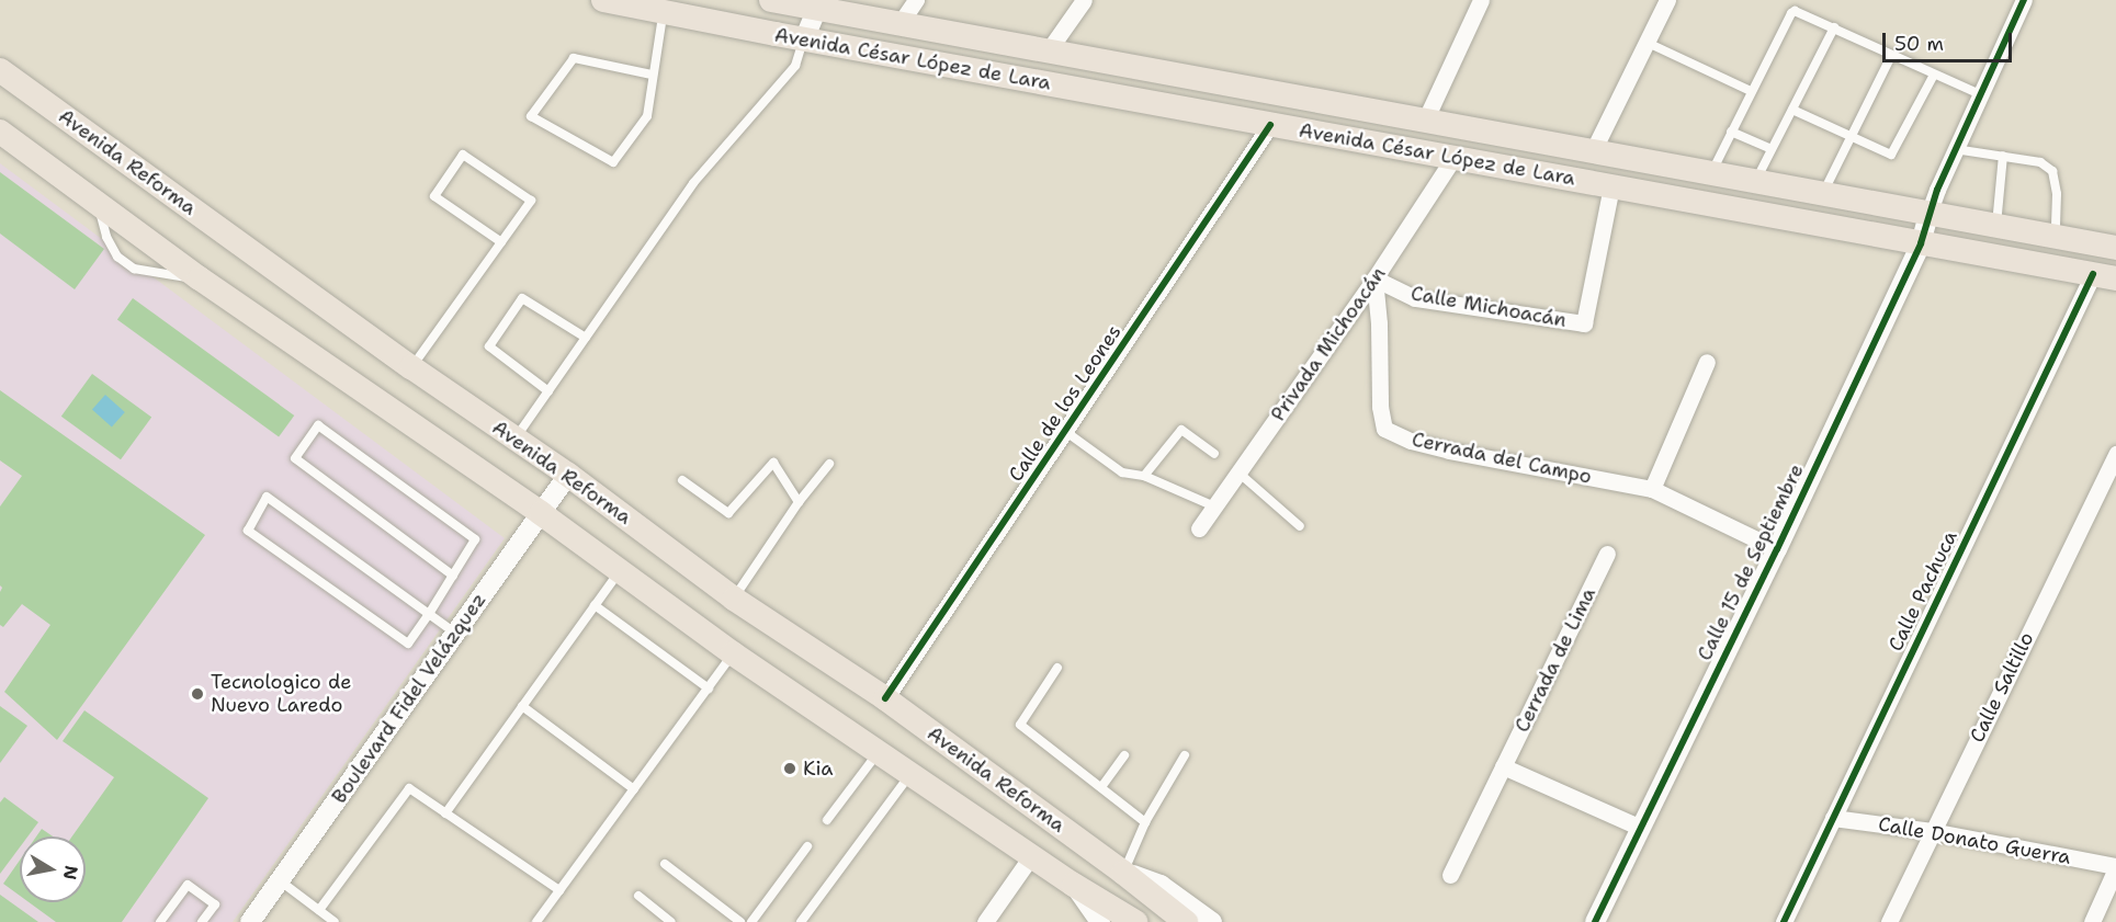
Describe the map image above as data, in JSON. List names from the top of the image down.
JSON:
{
  "streets": {
    "main road": ["Avenida César López de Lara", "Avenida Reforma"],
    "street": [
      "Calle Michoacán",
      "Privada Michoacán",
      "Calle de los Leones",
      "Cerrada del Campo",
      "Calle 15 de Septiembre",
      "Calle Pachuca",
      "Cerrada de Lima",
      "Calle Saltillo",
      "Boulevard Fidel Velázquez",
      "Calle Donato Guerra"
    ]
  },
  "crossings": [
    ["Avenida César López de Lara", "Calle Michoacán"],
    ["Avenida César López de Lara", "Privada Michoacán"],
    ["Avenida César López de Lara", "Calle de los Leones"],
    ["Avenida César López de Lara", "Calle 15 de Septiembre"],
    ["Avenida César López de Lara", "Calle Pachuca"],
    ["Avenida Reforma", "Calle de los Leones"],
    ["Avenida Reforma", "Boulevard Fidel Velázquez"],
    ["Calle Michoacán", "Privada Michoacán"],
    ["Calle Michoacán", "Cerrada del Campo"],
    ["Privada Michoacán", "Cerrada del Campo"],
    ["Cerrada del Campo", "Calle 15 de Septiembre"],
    ["Calle Pachuca", "Calle Donato Guerra"],
    ["Calle Saltillo", "Calle Donato Guerra"]
  ],
  "places": ["Tecnologico de Nuevo Laredo", "Kia"],
  "scale_bar": "50 m",
  "north": "right"
}
